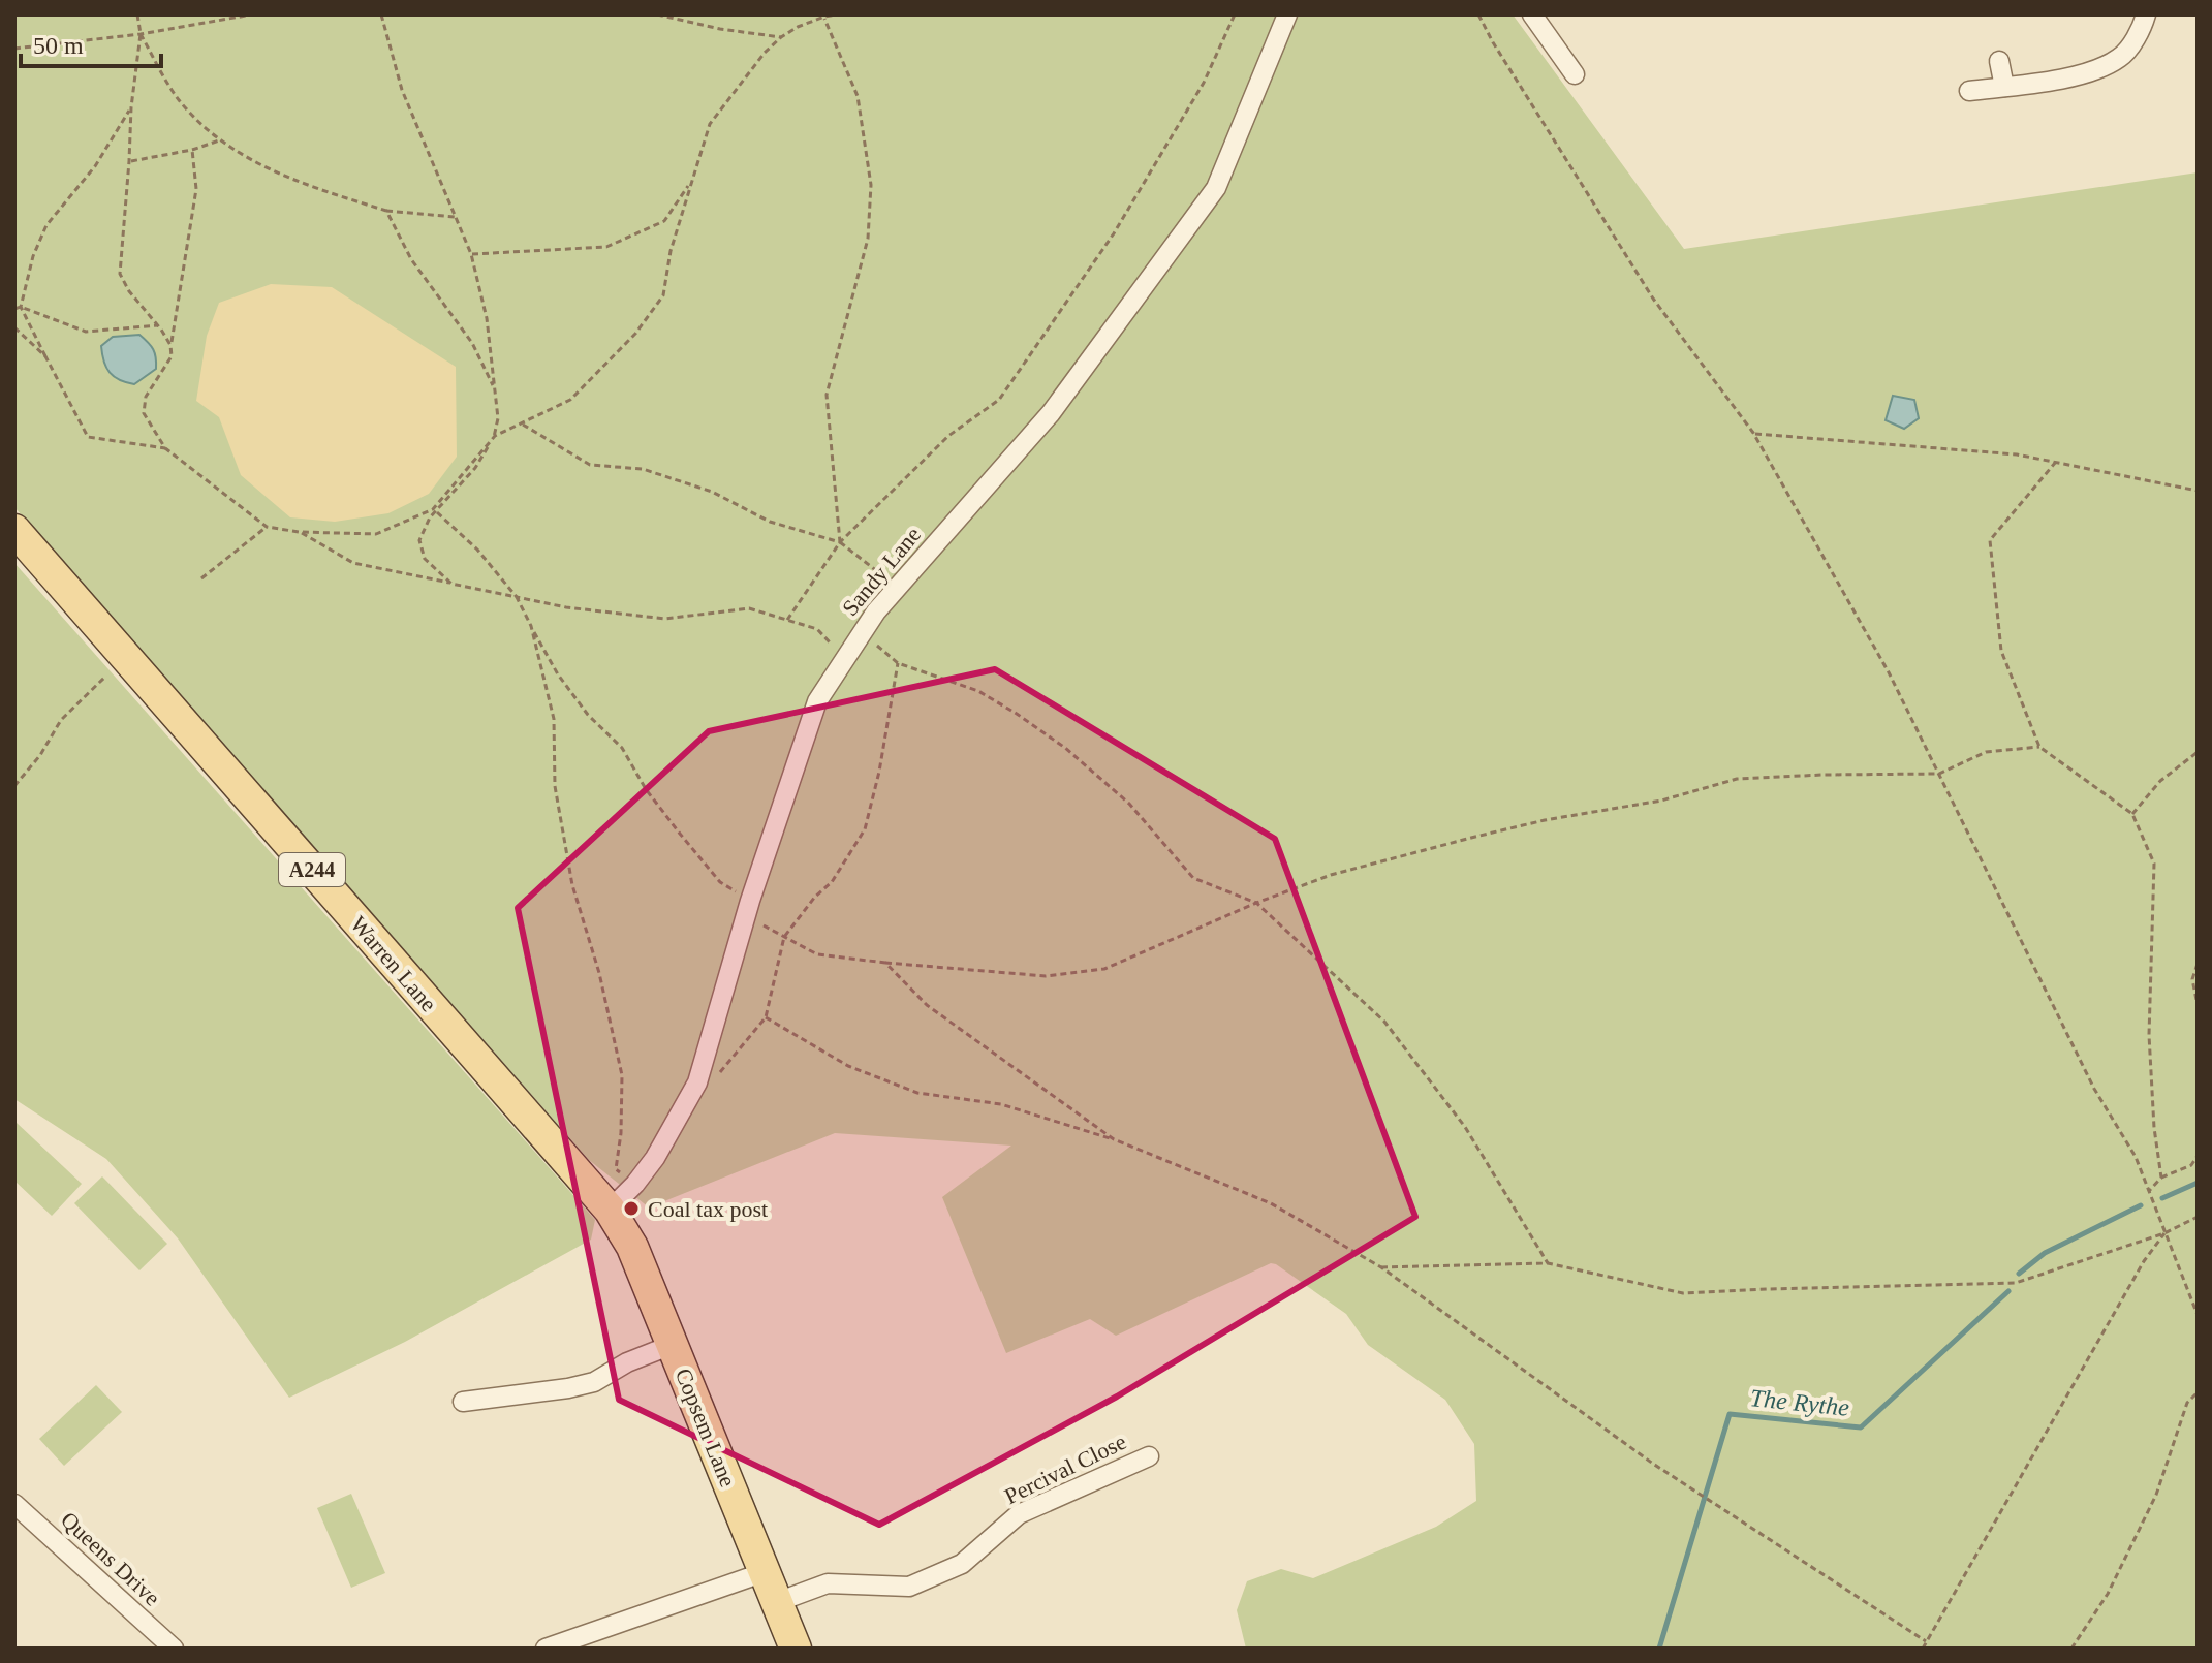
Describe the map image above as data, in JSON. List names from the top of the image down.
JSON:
{
  "streets": {
    "main road": ["A244", "Warren Lane", "Copsem Lane"],
    "street": ["Sandy Lane", "Percival Close", "Queens Drive"]
  },
  "crossings": [
    ["Sandy Lane", "Warren Lane"],
    ["Sandy Lane", "Copsem Lane"],
    ["Warren Lane", "Copsem Lane"],
    ["Copsem Lane", "Percival Close"]
  ],
  "water": ["The Rythe"],
  "places": ["Coal tax post"],
  "scale_bar": "50 m"
}
